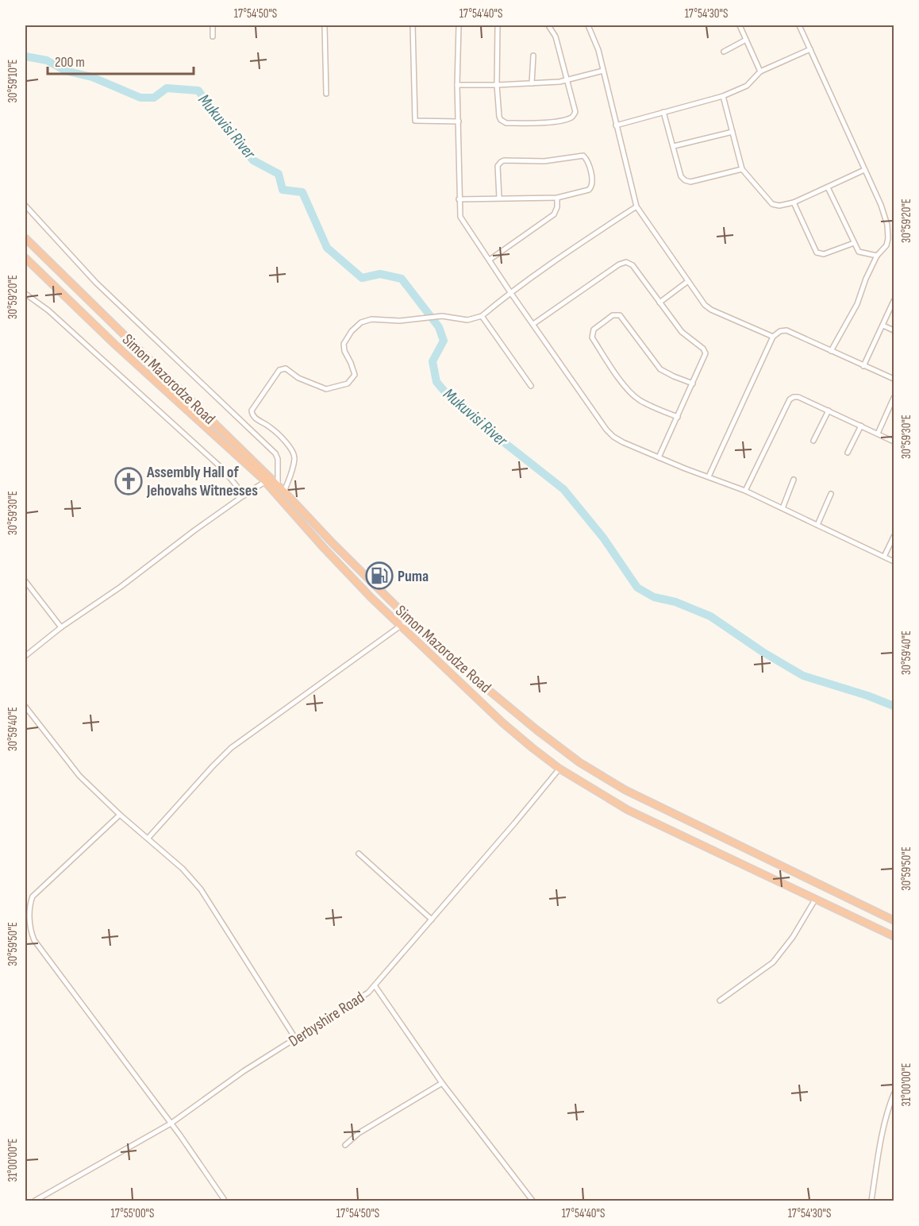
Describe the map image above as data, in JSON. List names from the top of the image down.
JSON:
{
  "streets": {
    "highway": ["Simon Mazorodze Road"],
    "street": ["Derbyshire Road"]
  },
  "crossings": [
    ["Simon Mazorodze Road", "Derbyshire Road"]
  ],
  "water": ["Mukuvisi River"],
  "places": {
    "church": ["Assembly Hall of Jehovahs Witnesses"],
    "fuel station": ["Puma"]
  },
  "scale_bar": "200 m",
  "coordinates": [
    "17°54'50\"S",
    "17°54'40\"S",
    "17°54'30\"S",
    "30°59'10\"E",
    "30°59'20\"E",
    "30°59'30\"E",
    "30°59'40\"E",
    "30°59'50\"E",
    "31°00'00\"E",
    "17°55'00\"S"
  ]
}
